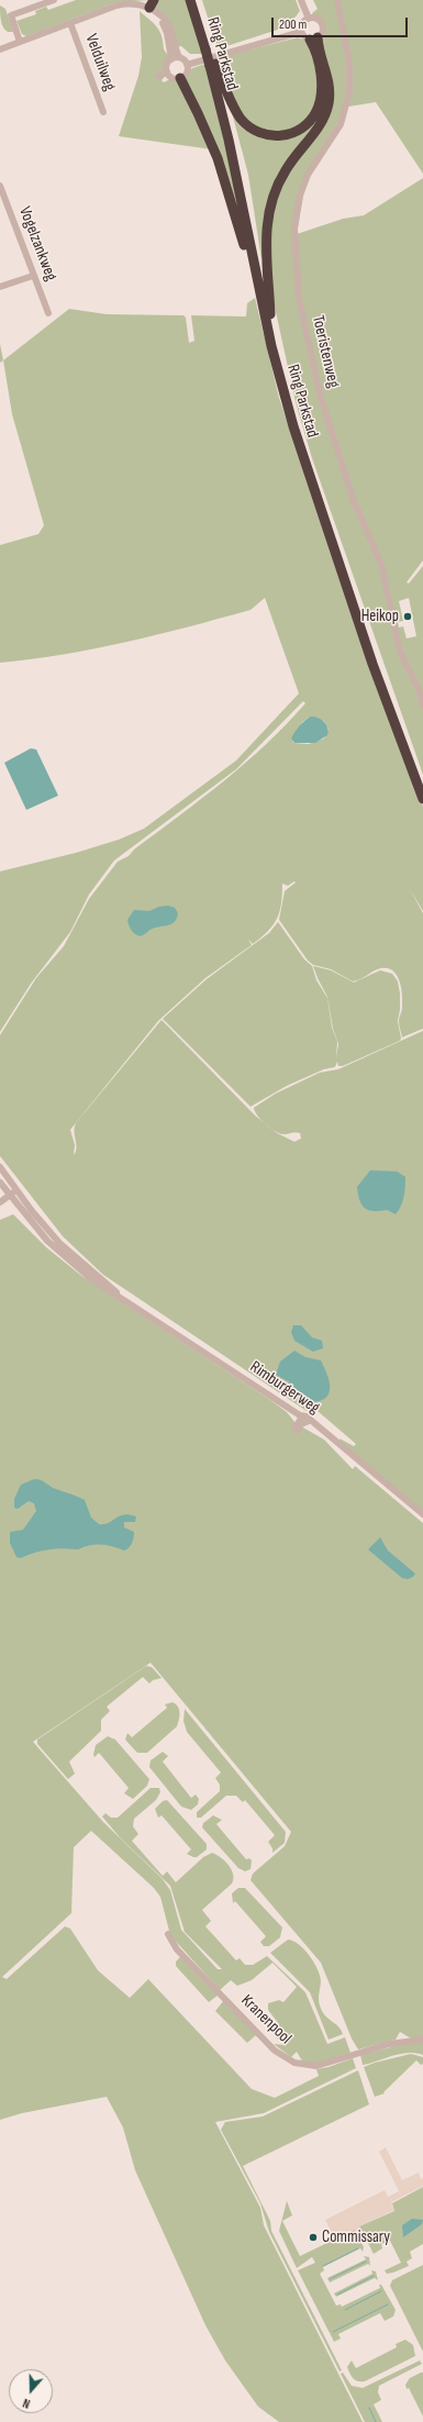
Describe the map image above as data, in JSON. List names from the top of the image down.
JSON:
{
  "streets": {
    "highway": ["Ring Parkstad"],
    "street": [
      "Velduilweg",
      "Vogelzankweg",
      "Toeristenweg",
      "Rimburgerweg",
      "Kranenpool"
    ]
  },
  "places": ["Heikop", "Commissary"],
  "scale_bar": "200 m",
  "north": "bottom"
}
